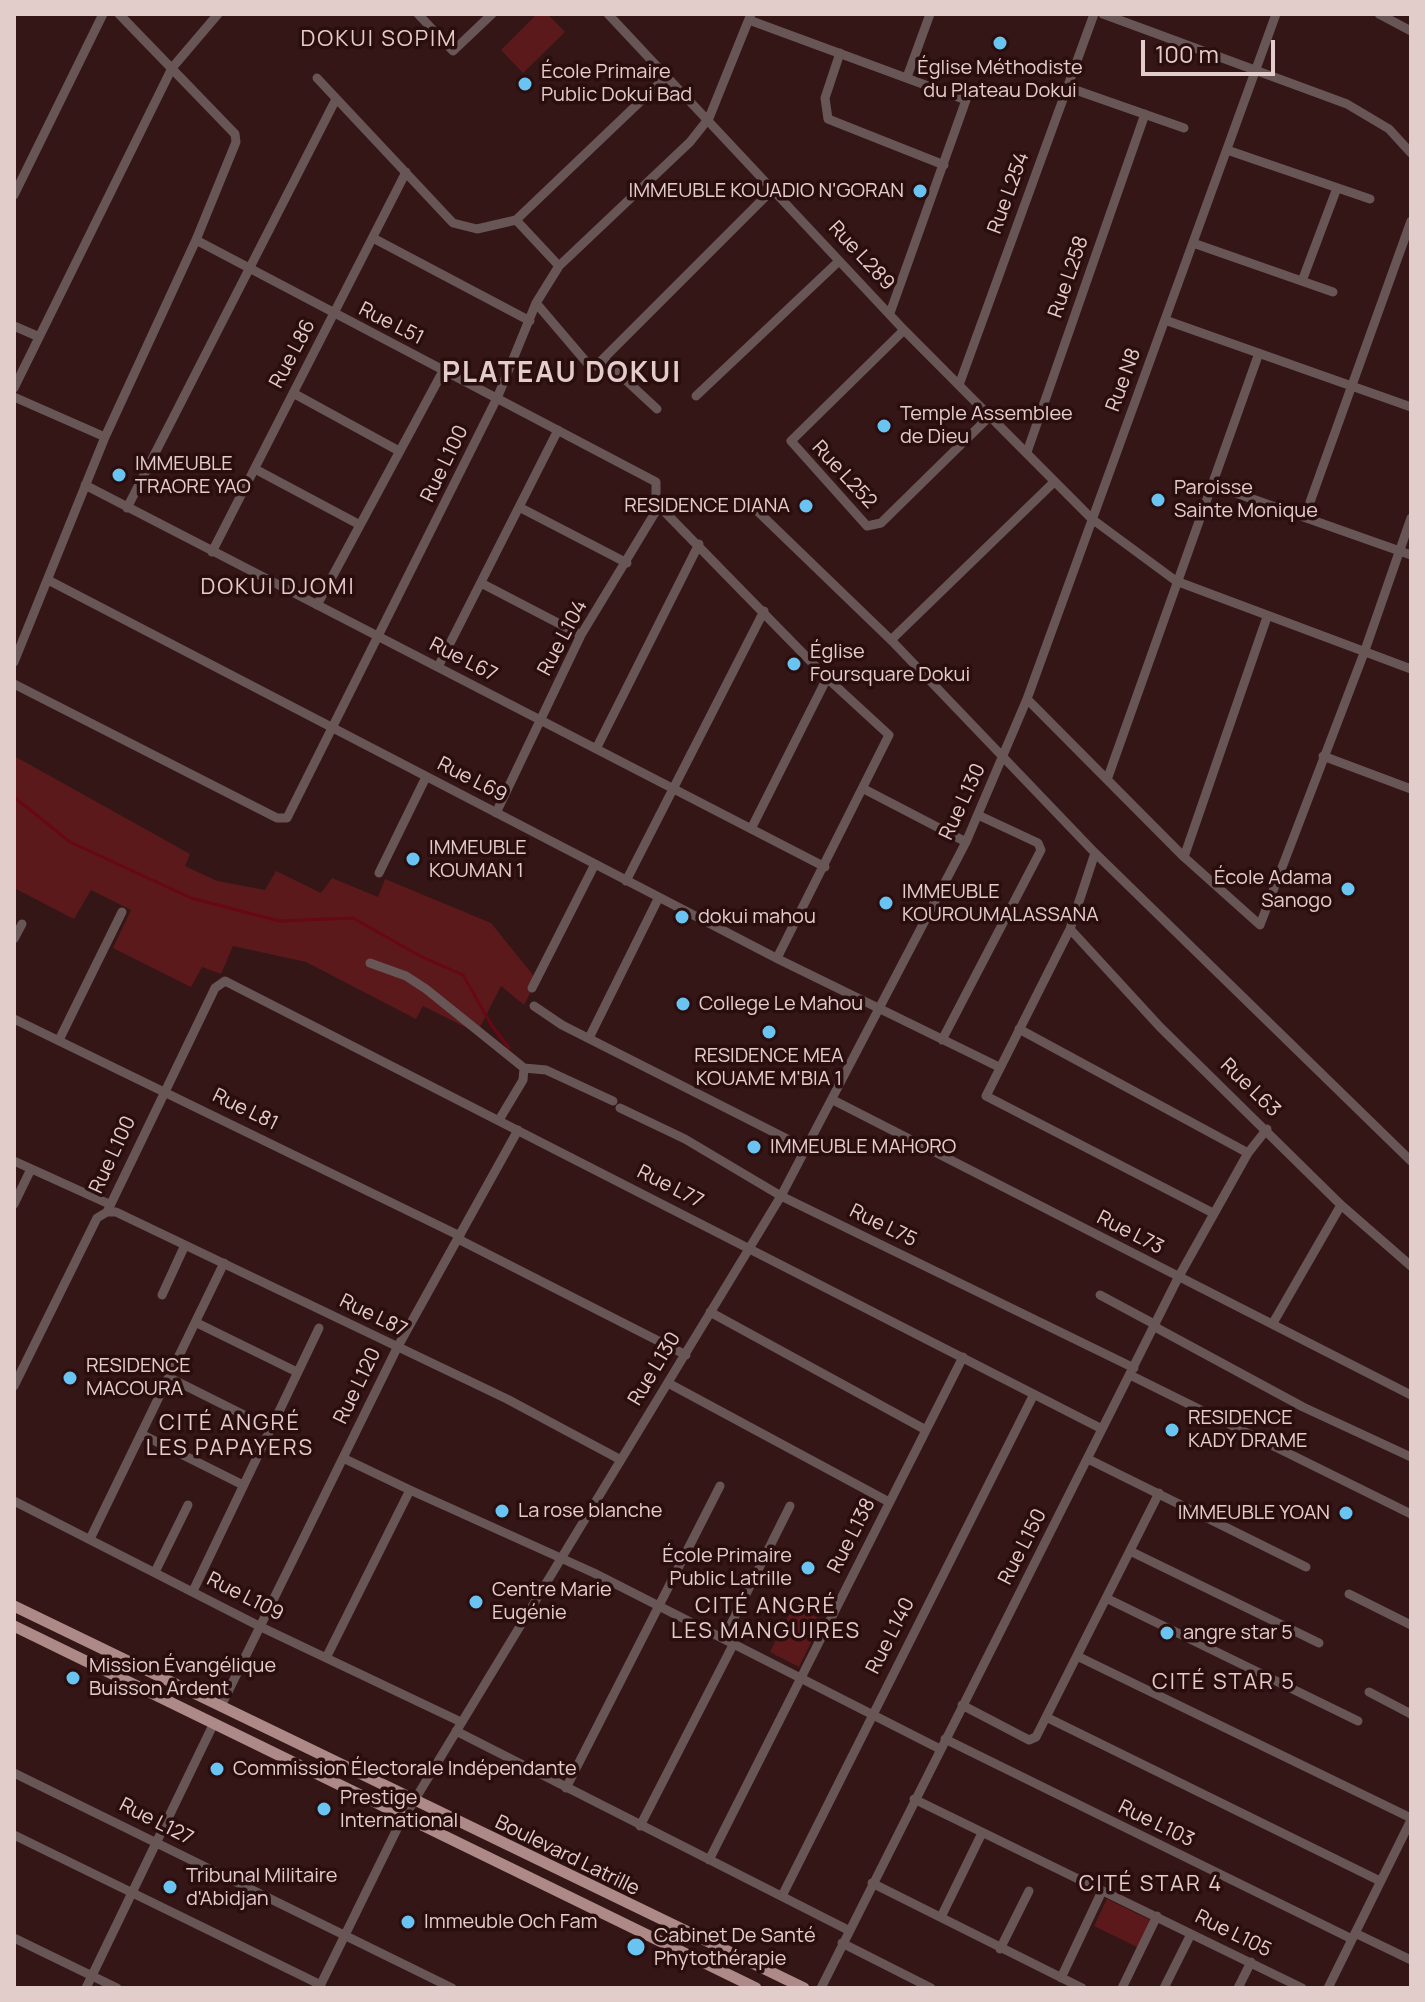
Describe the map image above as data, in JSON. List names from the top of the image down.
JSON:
{
  "streets": {
    "main road": ["Boulevard Latrille"],
    "street": [
      "Rue L254",
      "Rue L289",
      "Rue L258",
      "Rue L51",
      "Rue L86",
      "Rue N8",
      "Rue L100",
      "Rue L252",
      "Rue L104",
      "Rue L67",
      "Rue L69",
      "Rue L130",
      "Rue L63",
      "Rue L81",
      "Rue L77",
      "Rue L75",
      "Rue L73",
      "Rue L87",
      "Rue L120",
      "Rue L138",
      "Rue L150",
      "Rue L109",
      "Rue L140",
      "Rue L127",
      "Rue L103",
      "Rue L105"
    ]
  },
  "crossings": [
    ["Rue L254", "Rue L289"],
    ["Rue L289", "Rue L258"],
    ["Rue L289", "Rue N8"],
    ["Rue L289", "Rue L100"],
    ["Rue L289", "Rue L252"],
    ["Rue L51", "Rue L86"],
    ["Rue L51", "Rue L100"],
    ["Rue L51", "Rue L104"],
    ["Rue L86", "Rue L67"],
    ["Rue N8", "Rue L130"],
    ["Rue L100", "Rue L67"],
    ["Rue L100", "Rue L69"],
    ["Rue L100", "Rue L81"],
    ["Rue L100", "Rue L77"],
    ["Rue L100", "Rue L87"],
    ["Rue L104", "Rue L67"],
    ["Rue L104", "Rue L69"],
    ["Rue L69", "Rue L130"],
    ["Rue L130", "Rue L81"],
    ["Rue L130", "Rue L77"],
    ["Rue L130", "Rue L75"],
    ["Rue L130", "Rue L73"],
    ["Rue L130", "Rue L87"],
    ["Rue L130", "Rue L109"],
    ["Rue L130", "Rue L127"],
    ["Rue L130", "Rue L103"],
    ["Rue L130", "Boulevard Latrille"],
    ["Rue L63", "Rue L150"],
    ["Rue L81", "Rue L120"],
    ["Rue L77", "Rue L120"],
    ["Rue L77", "Rue L138"],
    ["Rue L77", "Rue L150"],
    ["Rue L77", "Rue L140"],
    ["Rue L75", "Rue L150"],
    ["Rue L73", "Rue L150"],
    ["Rue L87", "Rue L120"],
    ["Rue L120", "Rue L109"],
    ["Rue L120", "Rue L103"],
    ["Rue L120", "Boulevard Latrille"],
    ["Rue L138", "Rue L109"],
    ["Rue L138", "Rue L103"],
    ["Rue L150", "Rue L109"],
    ["Rue L150", "Rue L103"],
    ["Rue L150", "Rue L105"],
    ["Rue L109", "Rue L140"],
    ["Rue L140", "Rue L103"]
  ],
  "districts": [
    "DOKUI SOPIM",
    "PLATEAU DOKUI",
    "DOKUI DJOMI",
    "CITÉ ANGRÉ LES PAPAYERS",
    "CITÉ ANGRÉ LES MANGUIRES",
    "CITÉ STAR 5",
    "CITÉ STAR 4"
  ],
  "places": [
    "Église Méthodiste du Plateau Dokui",
    "École Primaire Public Dokui Bad",
    "IMMEUBLE KOUADIO N'GORAN",
    "Temple Assemblee de Dieu",
    "IMMEUBLE TRAORE YAO",
    "Paroisse Sainte Monique",
    "RESIDENCE DIANA",
    "Église Foursquare Dokui",
    "IMMEUBLE KOUMAN 1",
    "École Adama Sanogo",
    "IMMEUBLE KOUROUMALASSANA",
    "dokui mahou",
    "College Le Mahou",
    "RESIDENCE MEA KOUAME M'BIA 1",
    "IMMEUBLE MAHORO",
    "RESIDENCE MACOURA",
    "RESIDENCE KADY DRAME",
    "La rose blanche",
    "IMMEUBLE YOAN",
    "École Primaire Public Latrille",
    "Centre Marie Eugénie",
    "angre star 5",
    "Mission Évangélique Buisson Ardent",
    "Commission Électorale Indépendante",
    "Prestige International",
    "Tribunal Militaire d'Abidjan",
    "Immeuble Och Fam",
    "Cabinet De Santé Phytothérapie"
  ],
  "scale_bar": "100 m"
}
